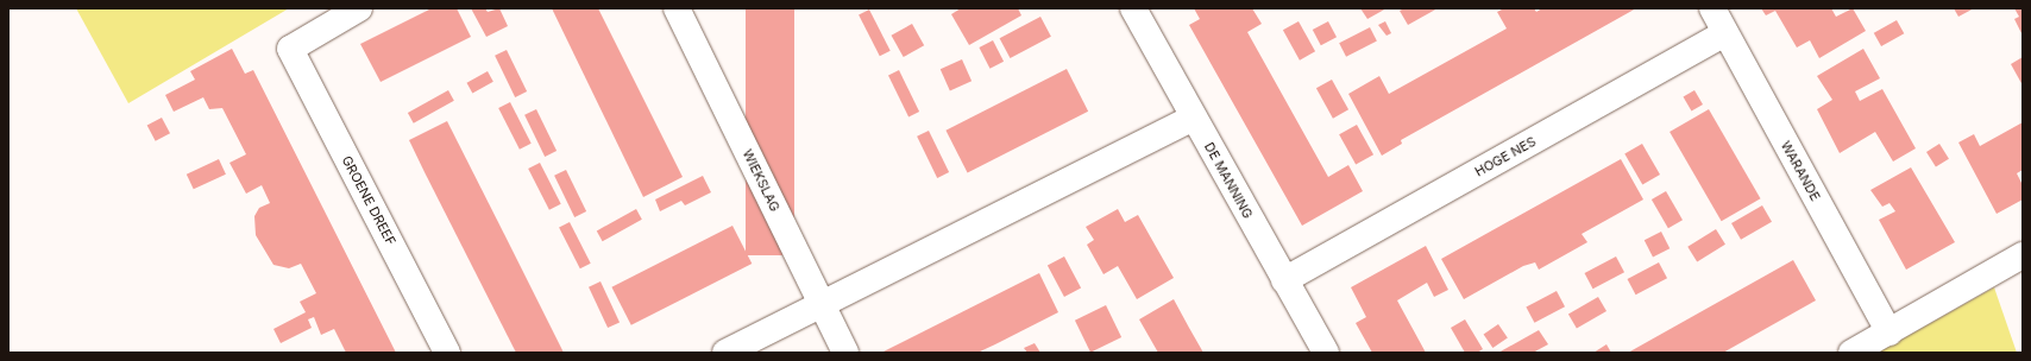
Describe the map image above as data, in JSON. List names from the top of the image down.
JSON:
{
  "streets": {
    "street": [
      "HOGE NES",
      "WARANDE",
      "WIEKSLAG",
      "DE MANNING",
      "GROENE DREEF"
    ]
  },
  "crossings": [
    ["HOGE NES", "WARANDE"],
    ["HOGE NES", "DE MANNING"]
  ]
}
